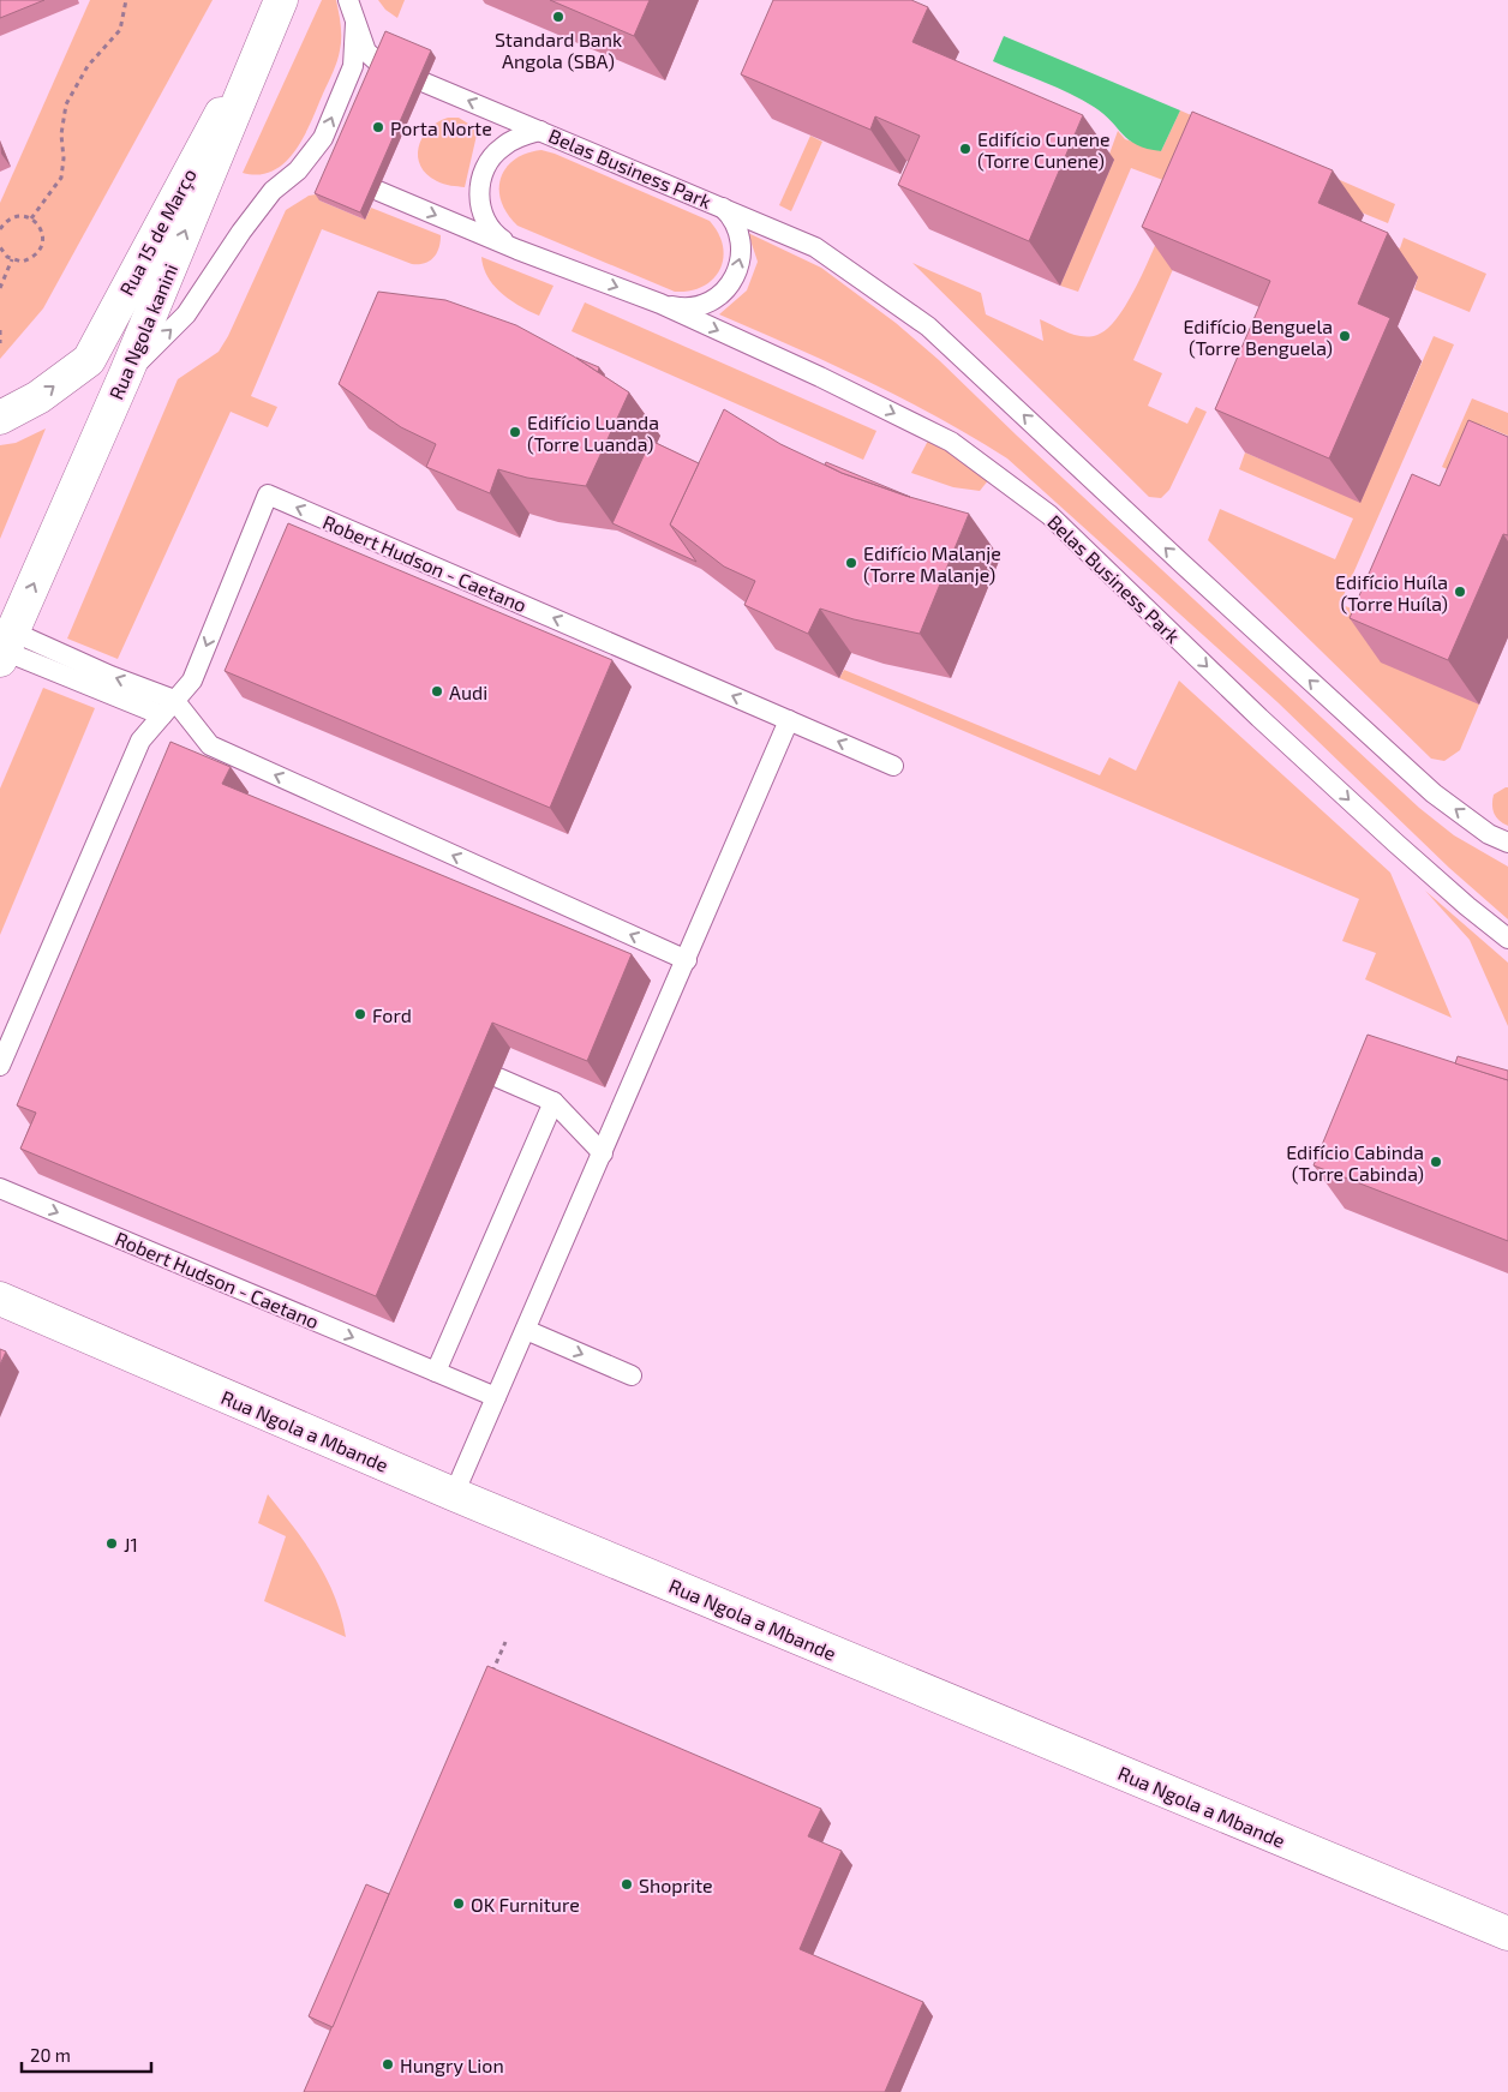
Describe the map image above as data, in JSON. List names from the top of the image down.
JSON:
{
  "streets": {
    "street": ["Rua 15 de Março", "Rua Ngola kanini", "Rua Ngola a Mbande"],
    "lane": ["Belas Business Park", "Robert Hudson - Caetano"]
  },
  "crossings": [
    ["Rua 15 de Março", "Rua Ngola kanini"]
  ],
  "one_way": ["Rua 15 de Março", "Rua Ngola kanini"],
  "places": [
    "Standard Bank Angola (SBA)",
    "Porta Norte",
    "Edifício Cunene (Torre Cunene)",
    "Edifício Benguela (Torre Benguela)",
    "Edifício Luanda (Torre Luanda)",
    "Edifício Malanje (Torre Malanje)",
    "Edifício Huíla (Torre Huíla)",
    "Audi",
    "Ford",
    "Edifício Cabinda (Torre Cabinda)",
    "J1",
    "Shoprite",
    "OK Furniture",
    "Hungry Lion"
  ],
  "scale_bar": "20 m"
}
